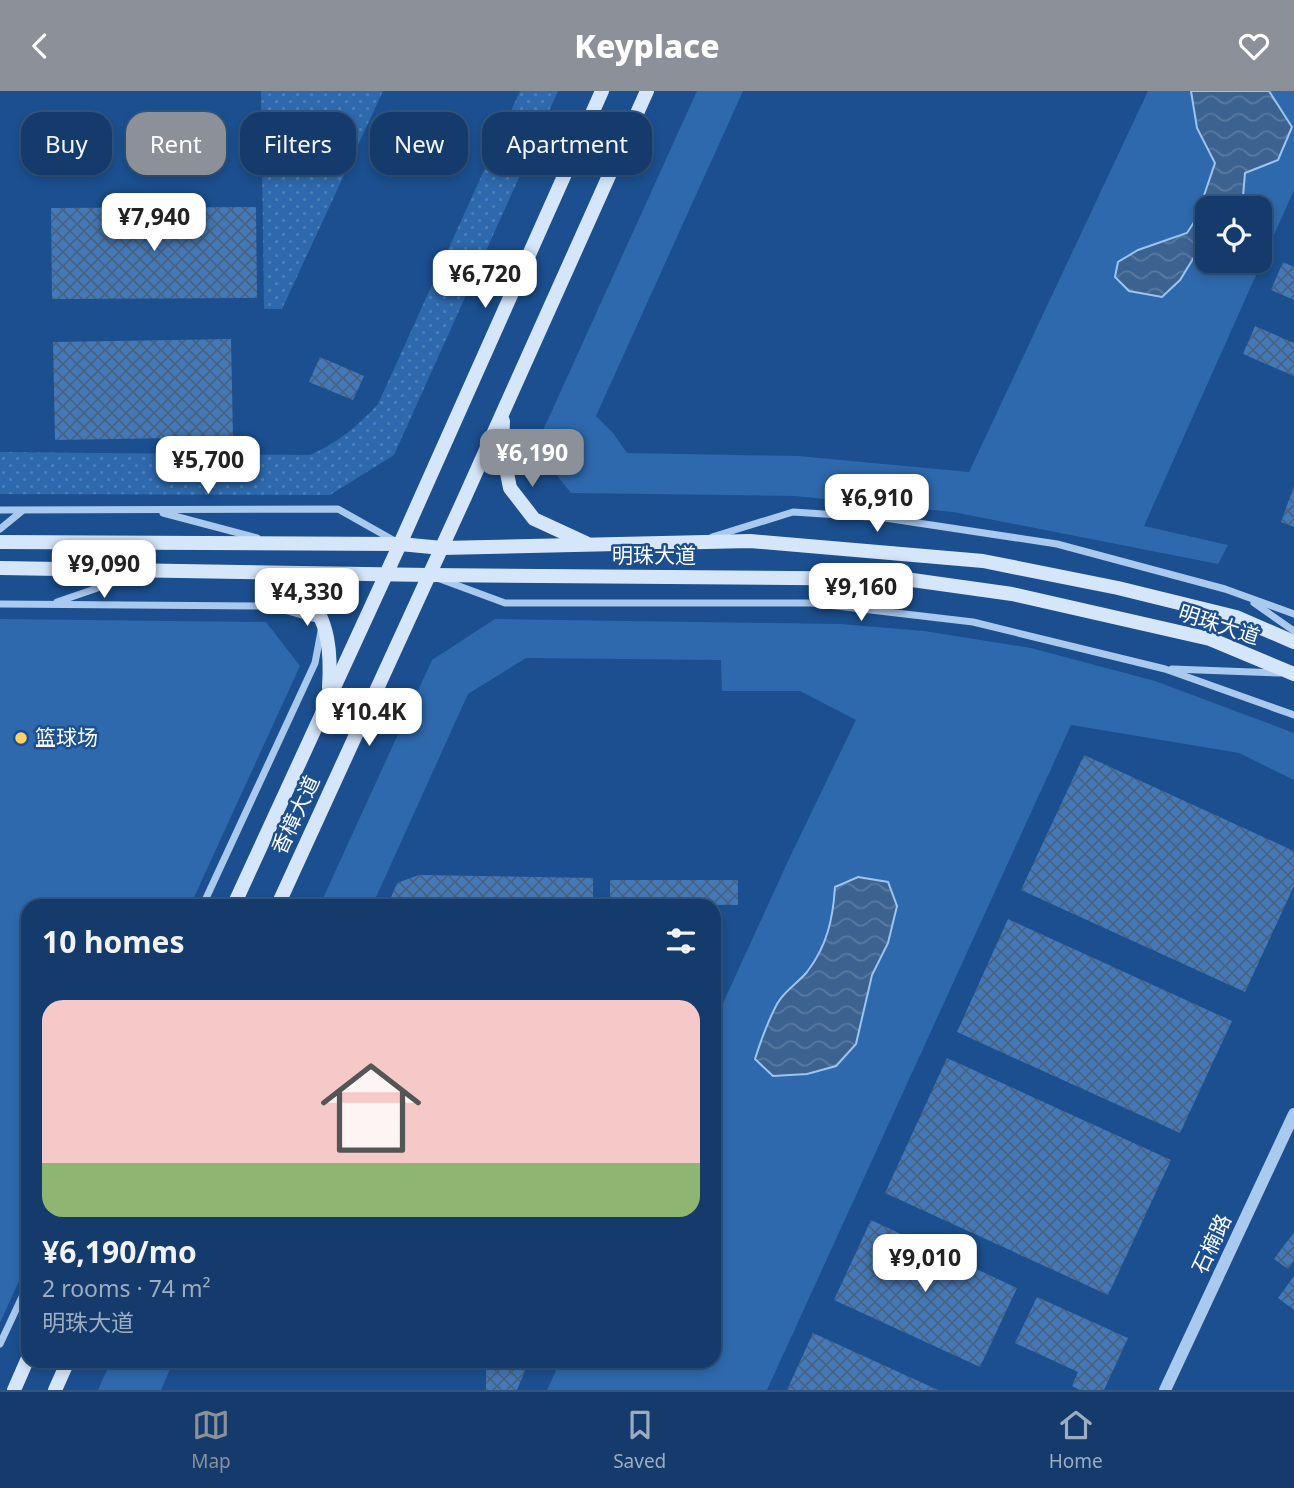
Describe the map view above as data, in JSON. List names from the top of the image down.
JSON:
{
  "streets": {
    "main road": ["明珠大道", "香樟大道"],
    "street": ["石楠路"]
  },
  "crossings": [
    ["明珠大道", "香樟大道"]
  ],
  "places": ["篮球场"],
  "page": {
    "header": "Keyplace",
    "chip": [
      "Buy",
      "Rent",
      "Filters",
      "New",
      "Apartment"
    ],
    "price": [
      "¥7,940",
      "¥6,720",
      "¥6,190",
      "¥5,700",
      "¥6,910",
      "¥9,090",
      "¥9,160",
      "¥4,330",
      "¥10.4K",
      "¥9,010"
    ],
    "heading": "10 homes",
    "list": [
      {
        "name": "¥6,190/mo",
        "note": "2 rooms · 74 m² · 明珠大道"
      }
    ],
    "tabs": ["Map", "Saved", "Home"]
  }
}
